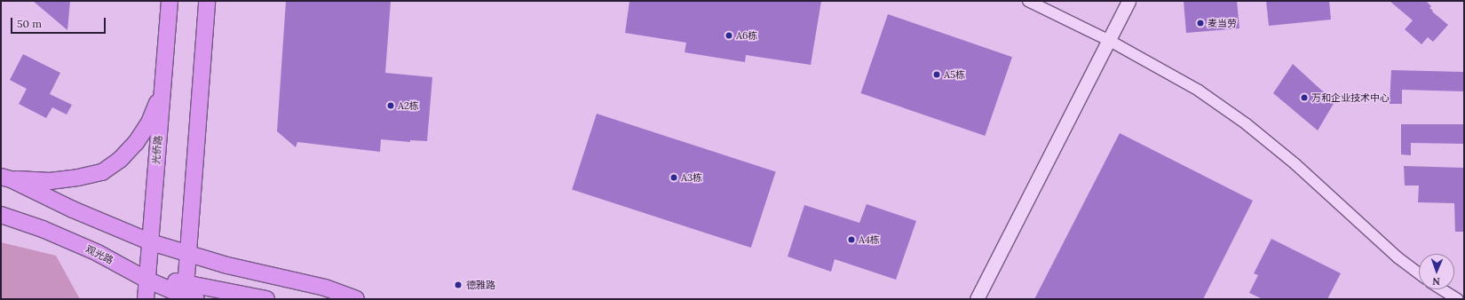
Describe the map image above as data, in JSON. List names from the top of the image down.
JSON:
{
  "streets": {
    "main road": ["光侨路", "观光路"]
  },
  "crossings": [
    ["光侨路", "观光路"]
  ],
  "places": [
    "麦当劳",
    "A6栋",
    "A5栋",
    "万和企业技术中心",
    "A2栋",
    "A3栋",
    "A4栋",
    "德雅路"
  ],
  "scale_bar": "50 m",
  "north": "bottom"
}
